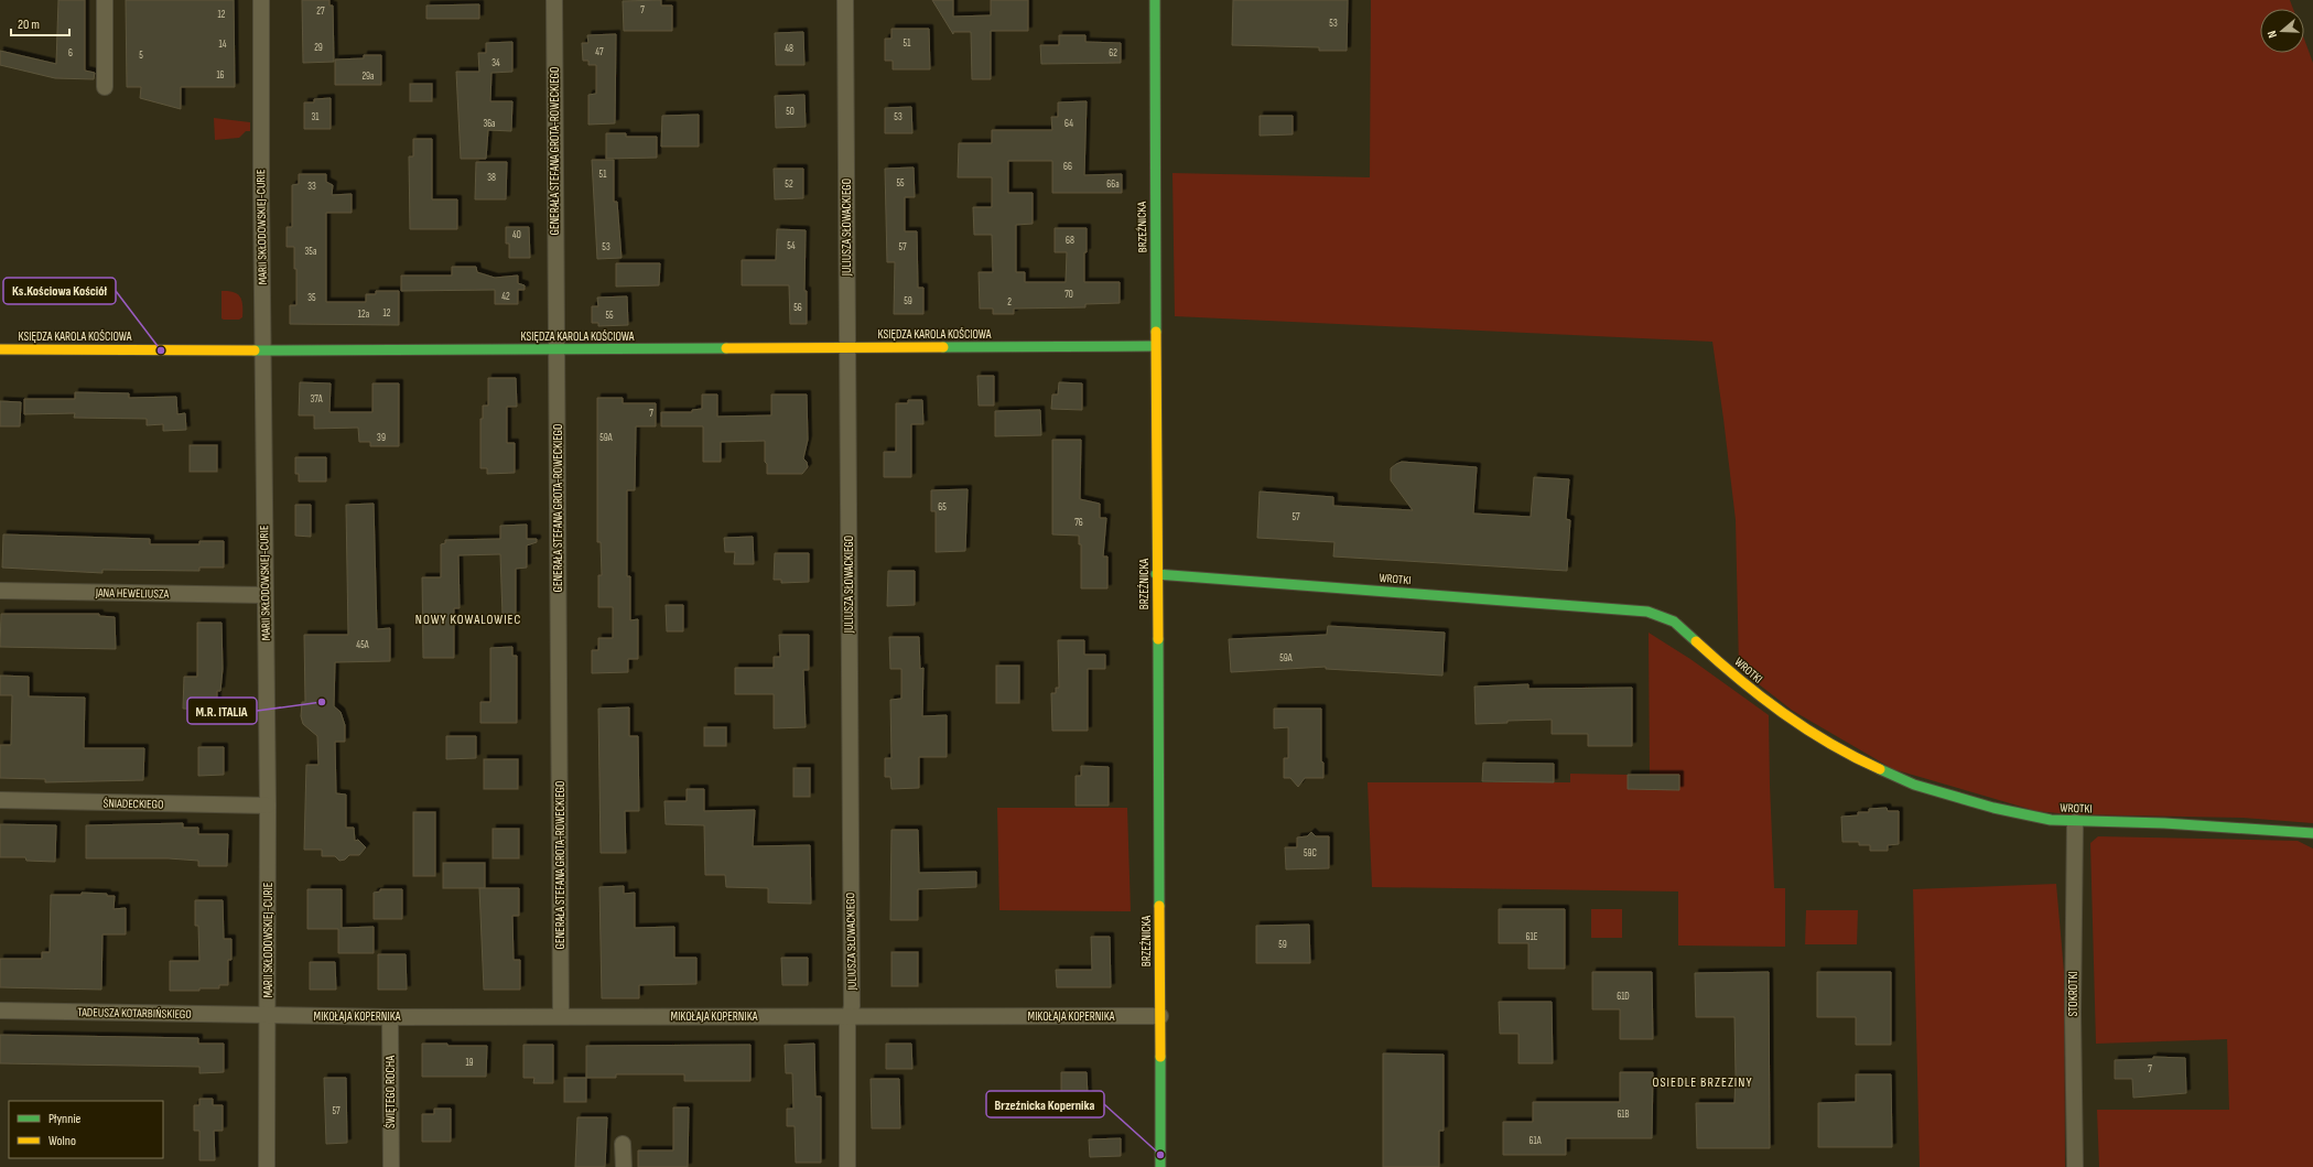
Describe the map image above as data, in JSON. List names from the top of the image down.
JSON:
{
  "streets": {
    "street": [
      "GENERAŁA STEFANA GROTA-ROWECKIEGO",
      "MARII SKŁODOWSKIEJ-CURIE",
      "JULIUSZA SŁOWACKIEGO",
      "BRZEŹNICKA",
      "KSIĘDZA KAROLA KOŚCIOWA",
      "WROTKI",
      "JANA HEWELIUSZA",
      "ŚNIADECKIEGO",
      "STOKROTKI",
      "TADEUSZA KOTARBIŃSKIEGO",
      "MIKOŁAJA KOPERNIKA",
      "ŚWIĘTEGO ROCHA"
    ]
  },
  "crossings": [
    ["GENERAŁA STEFANA GROTA-ROWECKIEGO", "KSIĘDZA KAROLA KOŚCIOWA"],
    ["GENERAŁA STEFANA GROTA-ROWECKIEGO", "MIKOŁAJA KOPERNIKA"],
    ["MARII SKŁODOWSKIEJ-CURIE", "KSIĘDZA KAROLA KOŚCIOWA"],
    ["MARII SKŁODOWSKIEJ-CURIE", "JANA HEWELIUSZA"],
    ["MARII SKŁODOWSKIEJ-CURIE", "ŚNIADECKIEGO"],
    ["MARII SKŁODOWSKIEJ-CURIE", "TADEUSZA KOTARBIŃSKIEGO"],
    ["MARII SKŁODOWSKIEJ-CURIE", "MIKOŁAJA KOPERNIKA"],
    ["JULIUSZA SŁOWACKIEGO", "KSIĘDZA KAROLA KOŚCIOWA"],
    ["JULIUSZA SŁOWACKIEGO", "MIKOŁAJA KOPERNIKA"],
    ["BRZEŹNICKA", "KSIĘDZA KAROLA KOŚCIOWA"],
    ["BRZEŹNICKA", "WROTKI"],
    ["BRZEŹNICKA", "MIKOŁAJA KOPERNIKA"],
    ["WROTKI", "STOKROTKI"],
    ["TADEUSZA KOTARBIŃSKIEGO", "MIKOŁAJA KOPERNIKA"],
    ["MIKOŁAJA KOPERNIKA", "ŚWIĘTEGO ROCHA"]
  ],
  "districts": ["NOWY KOWALOWIEC", "OSIEDLE BRZEZINY"],
  "places": ["Ks.Kościowa Kościół", "M.R. ITALIA", "Brzeźnicka Kopernika"],
  "house_numbers": [
    "7",
    "27",
    "12",
    "53",
    "51",
    "14",
    "29",
    "48",
    "47",
    "6",
    "62",
    "5",
    "34",
    "16",
    "29a",
    "50",
    "31",
    "53",
    "36a",
    "64",
    "66",
    "51",
    "38",
    "55",
    "52",
    "66a",
    "33",
    "40",
    "68",
    "54",
    "53",
    "57",
    "35a",
    "70",
    "42",
    "35",
    "59",
    "2",
    "56",
    "12",
    "12a",
    "55",
    "37A",
    "7",
    "39",
    "59A",
    "65",
    "57",
    "76",
    "45A",
    "59A",
    "59C",
    "61E",
    "59",
    "61D",
    "19",
    "7",
    "57",
    "61B",
    "61A"
  ],
  "legend": ["Płynnie", "Wolno"],
  "scale_bar": "20 m",
  "north": "left"
}
